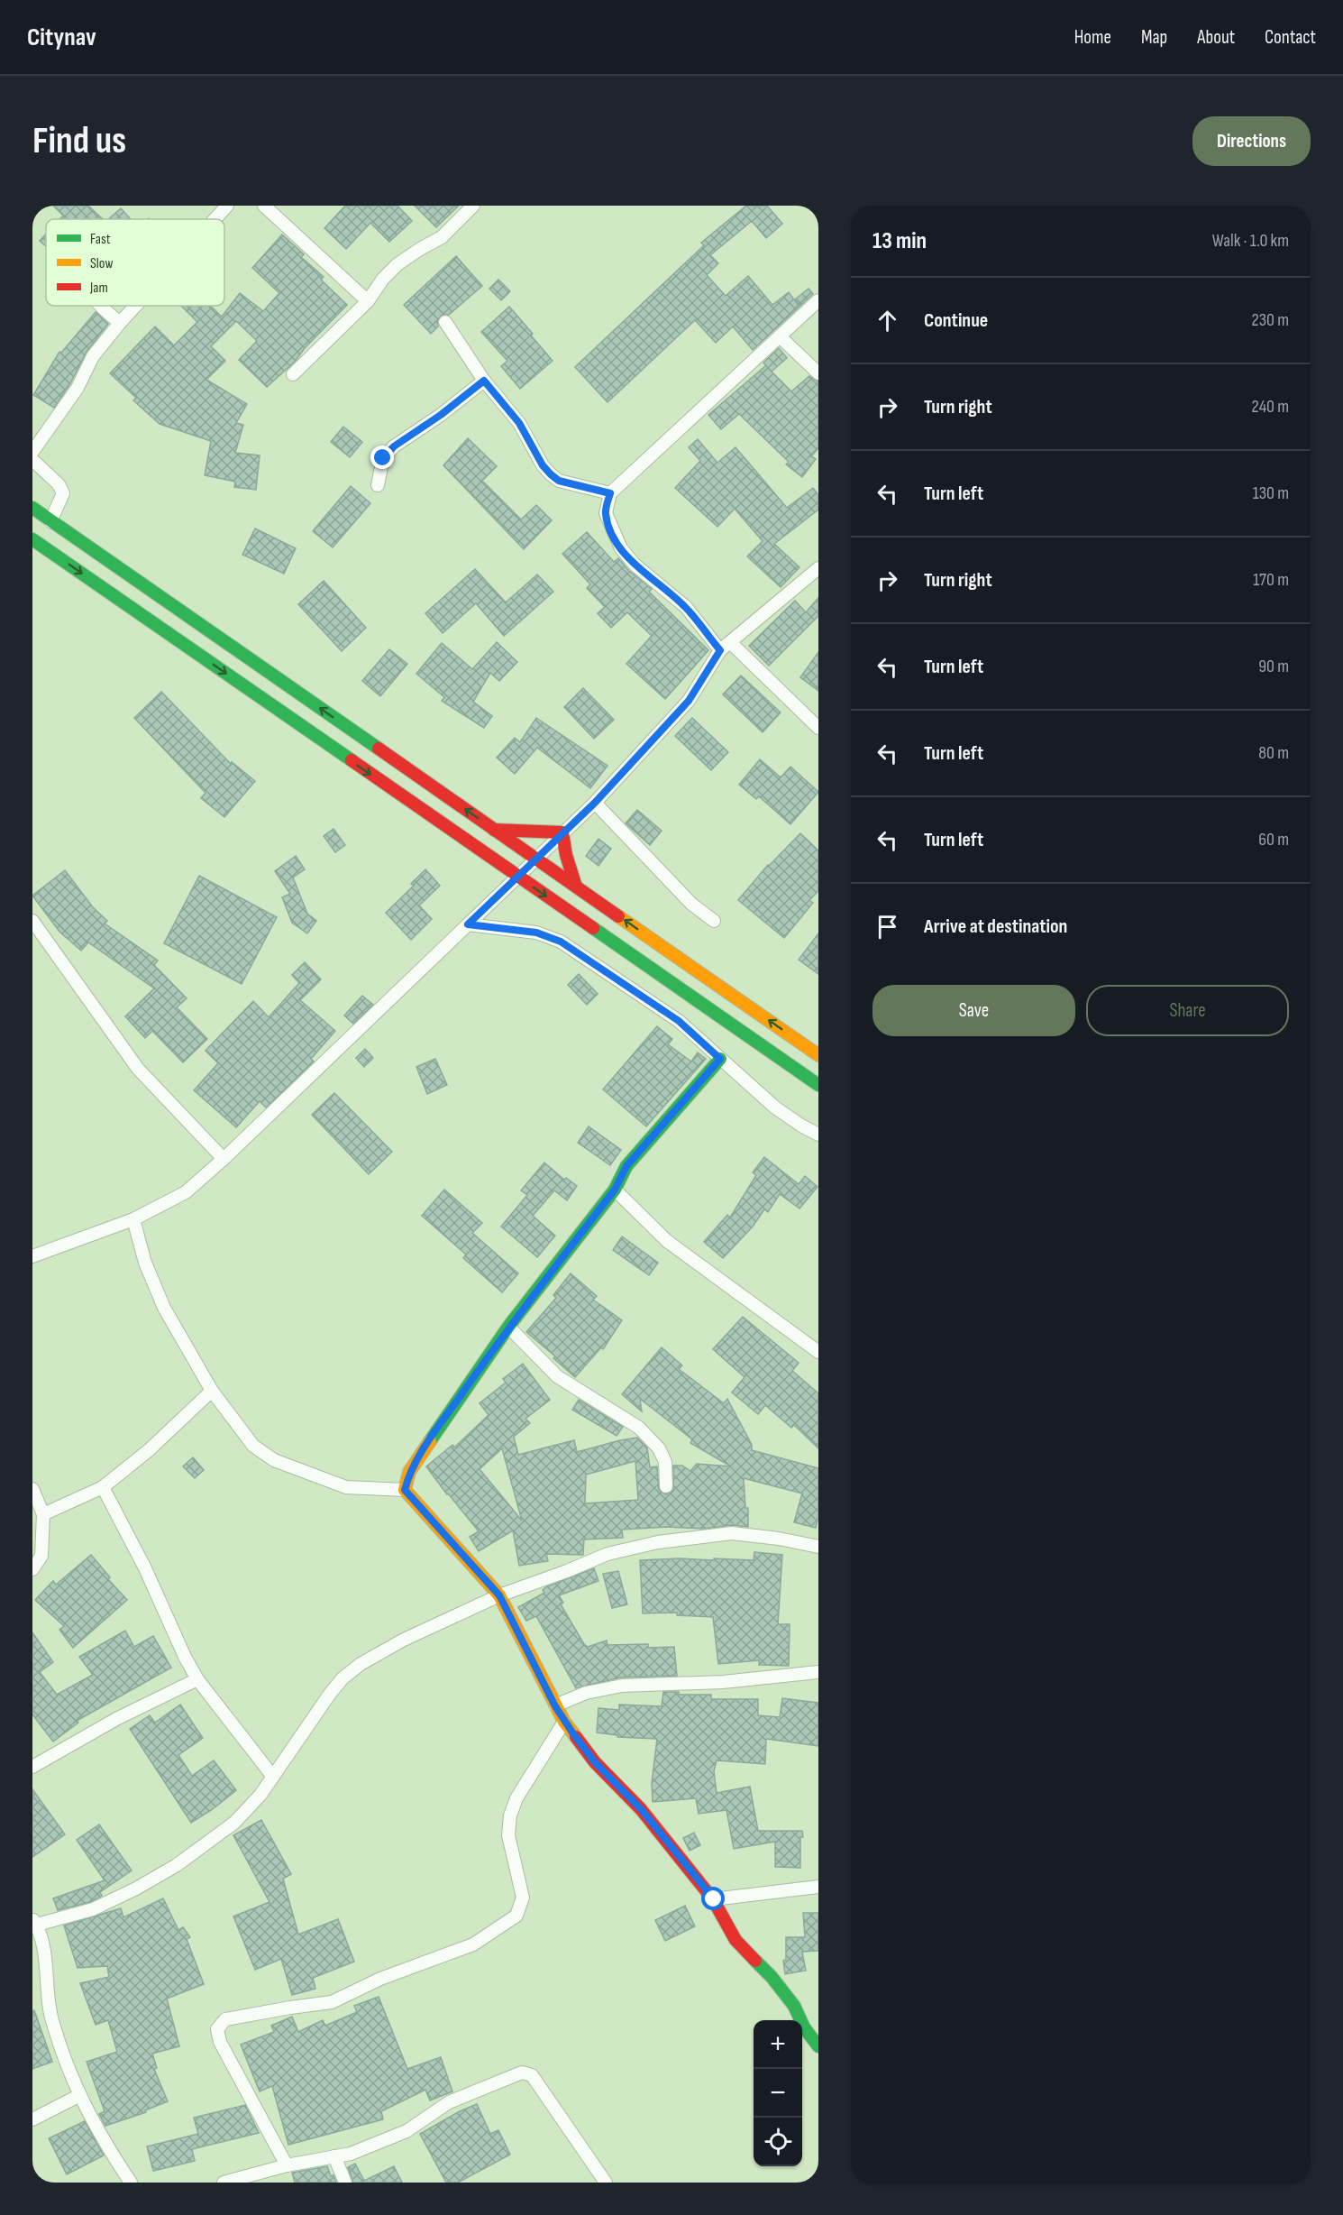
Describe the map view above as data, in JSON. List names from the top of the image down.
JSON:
{
  "legend": ["Fast", "Slow", "Jam"],
  "page": {
    "header": "Citynav",
    "nav": [
      "Home",
      "Map",
      "About",
      "Contact"
    ],
    "buttons": [
      "Directions",
      ["Save", "Share"]
    ],
    "title": "Find us",
    "heading": ["13 min", "Walk · 1.0 km"],
    "list": [
      ["Continue", "230 m"],
      ["Turn right", "240 m"],
      ["Turn left", "130 m"],
      ["Turn right", "170 m"],
      ["Turn left", "90 m"],
      ["Turn left", "80 m"],
      ["Turn left", "60 m"],
      "Arrive at destination"
    ],
    "map_buttons": ["+", "−"]
  }
}
